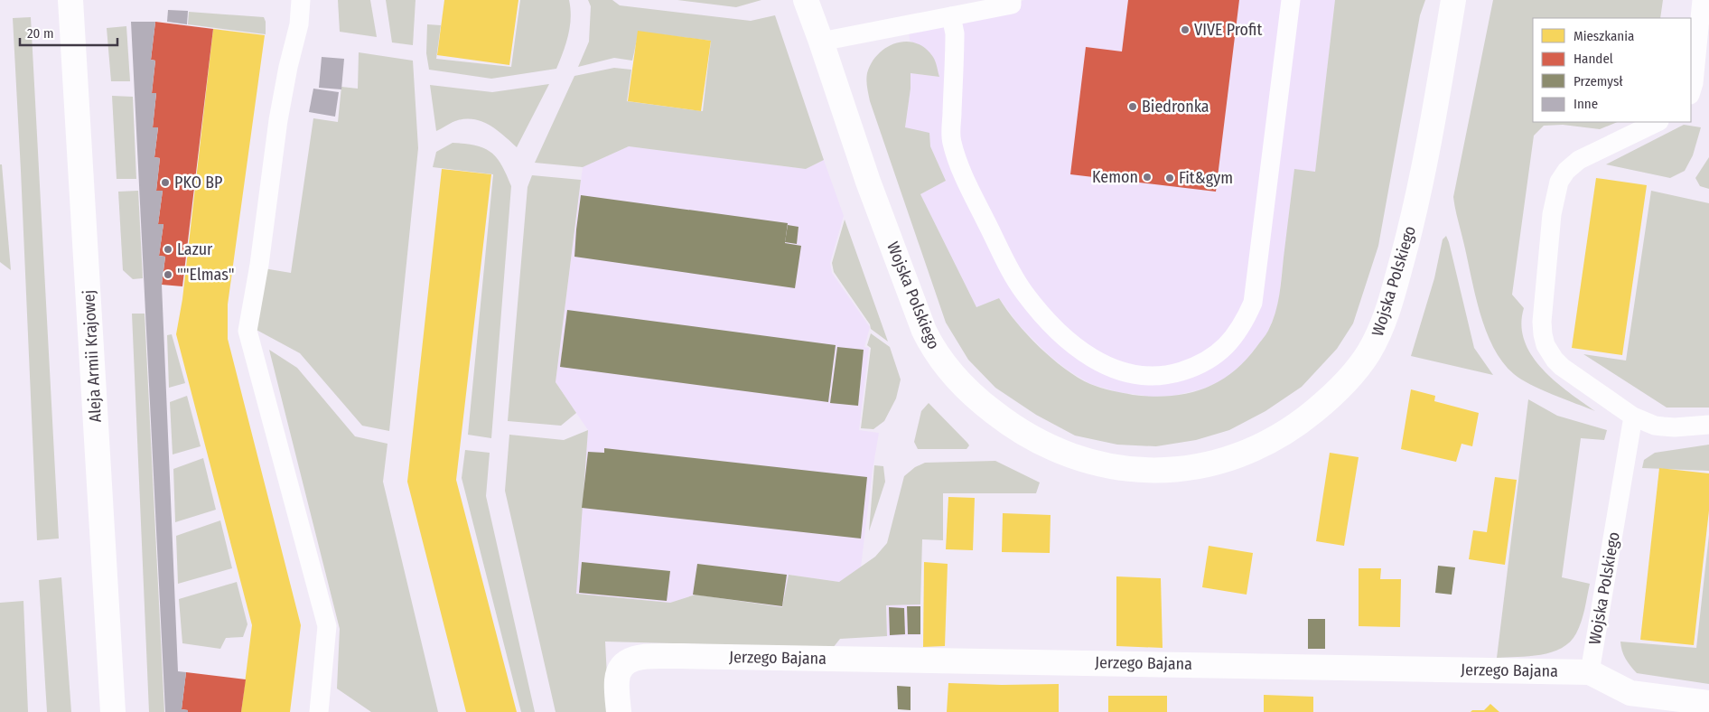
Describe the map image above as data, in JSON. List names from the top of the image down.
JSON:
{
  "streets": {
    "street": ["Wojska Polskiego", "Aleja Armii Krajowej", "Jerzego Bajana"]
  },
  "crossings": [
    ["Wojska Polskiego", "Jerzego Bajana"]
  ],
  "places": [
    "VIVE Profit",
    "Biedronka",
    "Kemon",
    "Fit&gym",
    "PKO BP",
    "Lazur",
    "\"\"Elmas\""
  ],
  "legend": [
    "Mieszkania",
    "Handel",
    "Przemysł",
    "Inne"
  ],
  "scale_bar": "20 m"
}
